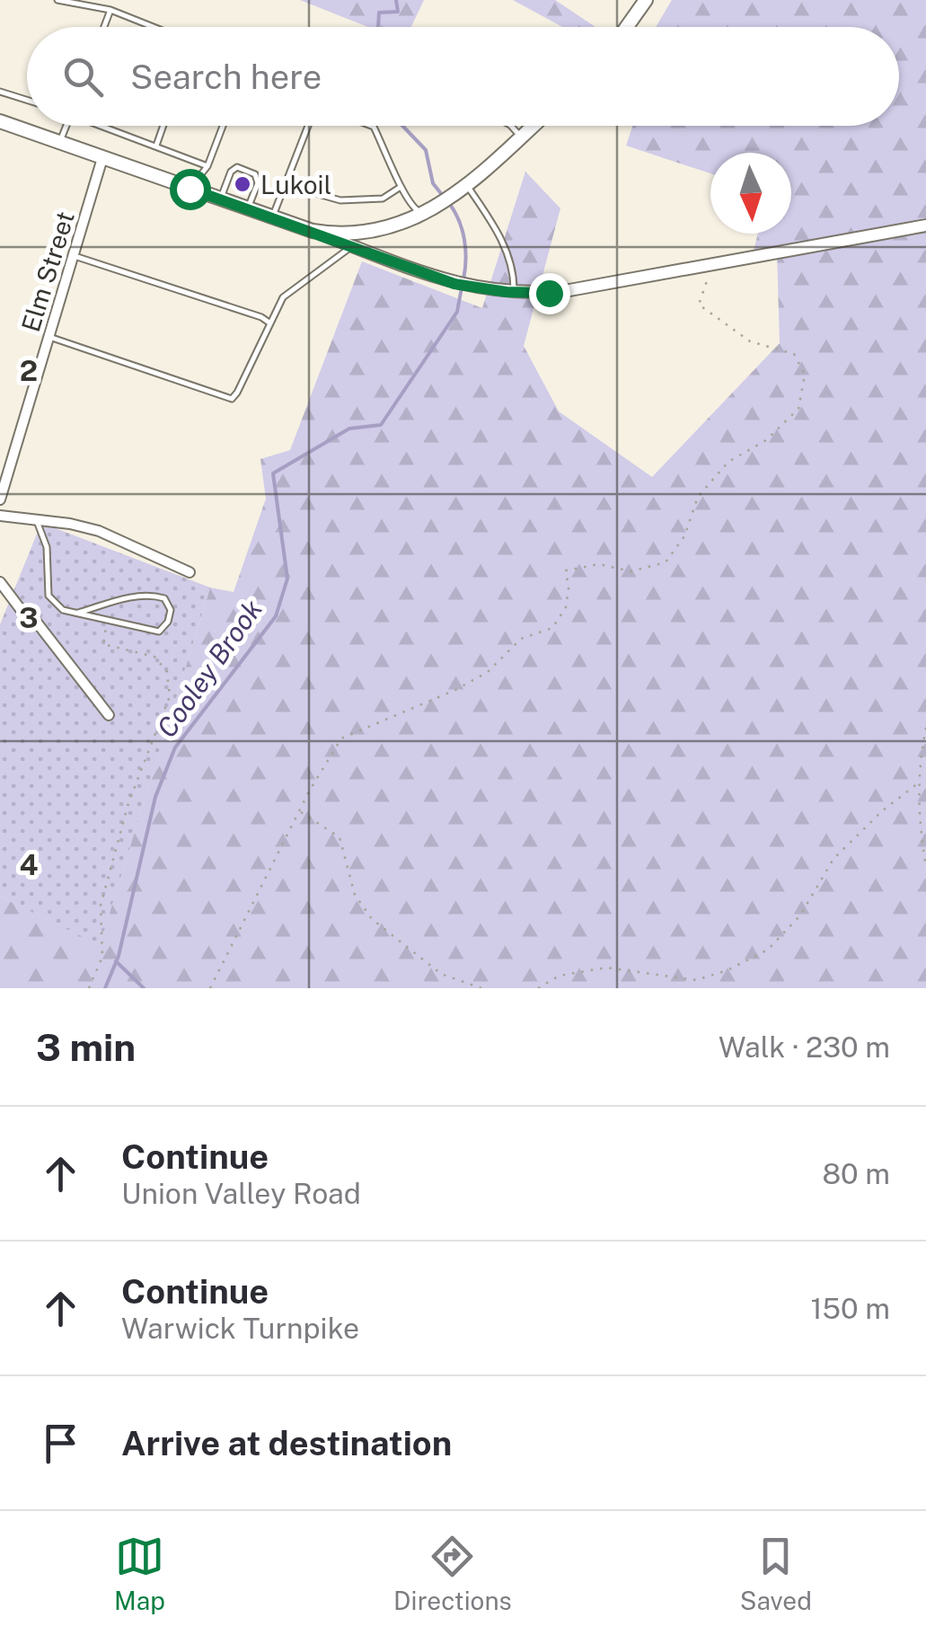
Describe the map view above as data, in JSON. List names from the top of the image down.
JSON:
{
  "streets": {
    "street": ["Elm Street"]
  },
  "water": ["Cooley Brook"],
  "places": ["Lukoil"],
  "north": "bottom",
  "page": {
    "search": "Search here",
    "heading": ["3 min", "Walk · 230 m"],
    "list": [
      ["Continue", "Union Valley Road", "80 m"],
      ["Continue", "Warwick Turnpike", "150 m"],
      "Arrive at destination"
    ],
    "nav": ["Map", "Directions", "Saved"]
  },
  "grid": {
    "rows": ["2", "3", "4"]
  }
}
